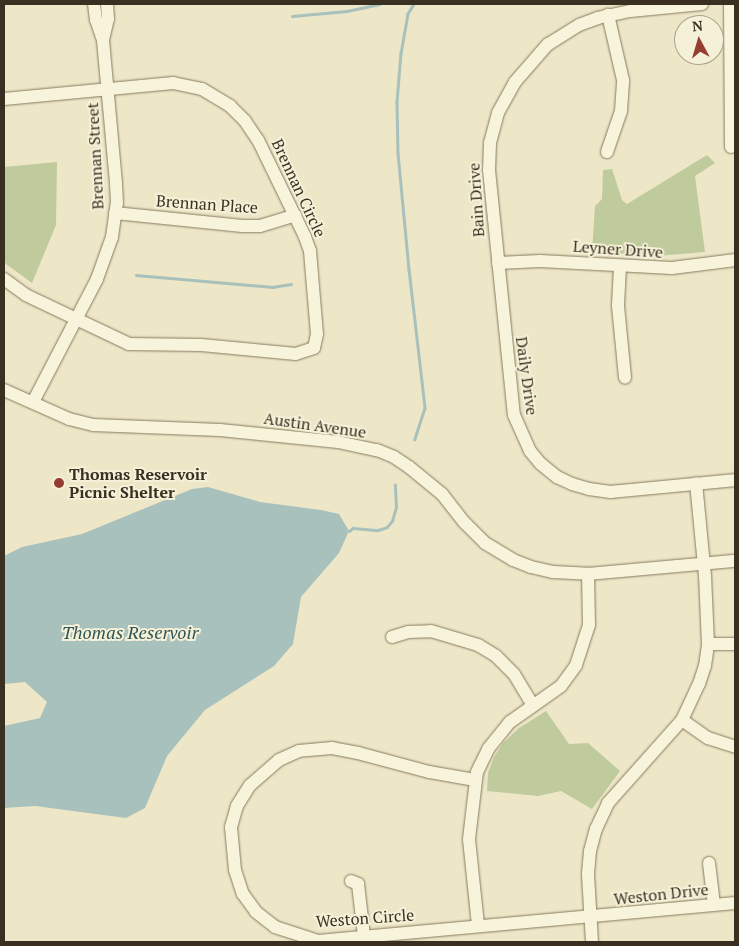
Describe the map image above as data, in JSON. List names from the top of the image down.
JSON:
{
  "streets": {
    "street": [
      "Brennan Street",
      "Brennan Circle",
      "Bain Drive",
      "Brennan Place",
      "Leyner Drive",
      "Daily Drive",
      "Austin Avenue",
      "Weston Drive",
      "Weston Circle"
    ]
  },
  "crossings": [
    ["Brennan Street", "Brennan Circle"],
    ["Brennan Street", "Brennan Place"],
    ["Brennan Street", "Austin Avenue"],
    ["Brennan Circle", "Brennan Place"],
    ["Bain Drive", "Leyner Drive"],
    ["Bain Drive", "Daily Drive"],
    ["Leyner Drive", "Daily Drive"],
    ["Weston Drive", "Weston Circle"]
  ],
  "water": ["Thomas Reservoir"],
  "places": ["Thomas Reservoir Picnic Shelter"],
  "north": "top"
}
